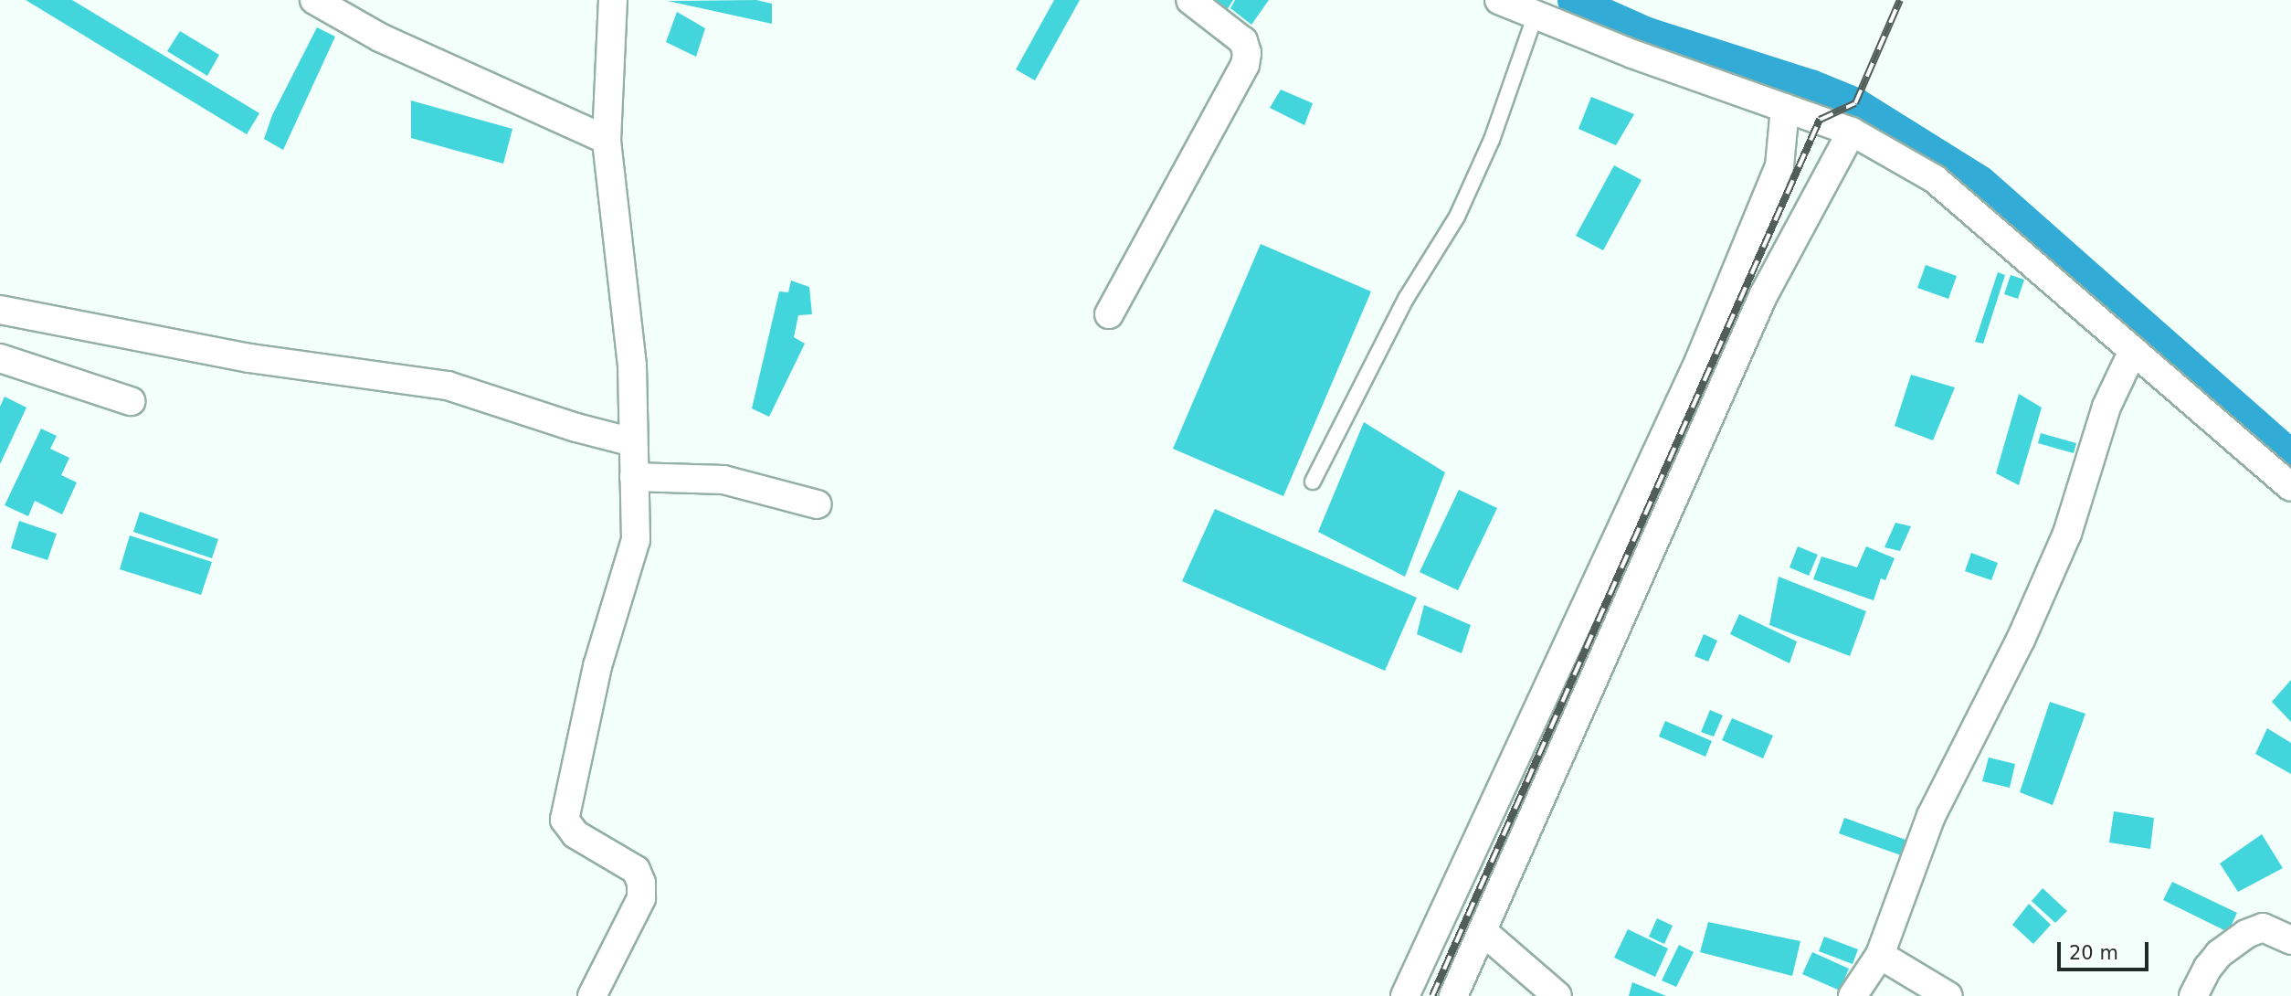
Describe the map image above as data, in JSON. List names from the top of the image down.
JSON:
{
  "scale_bar": "20 m"
}
